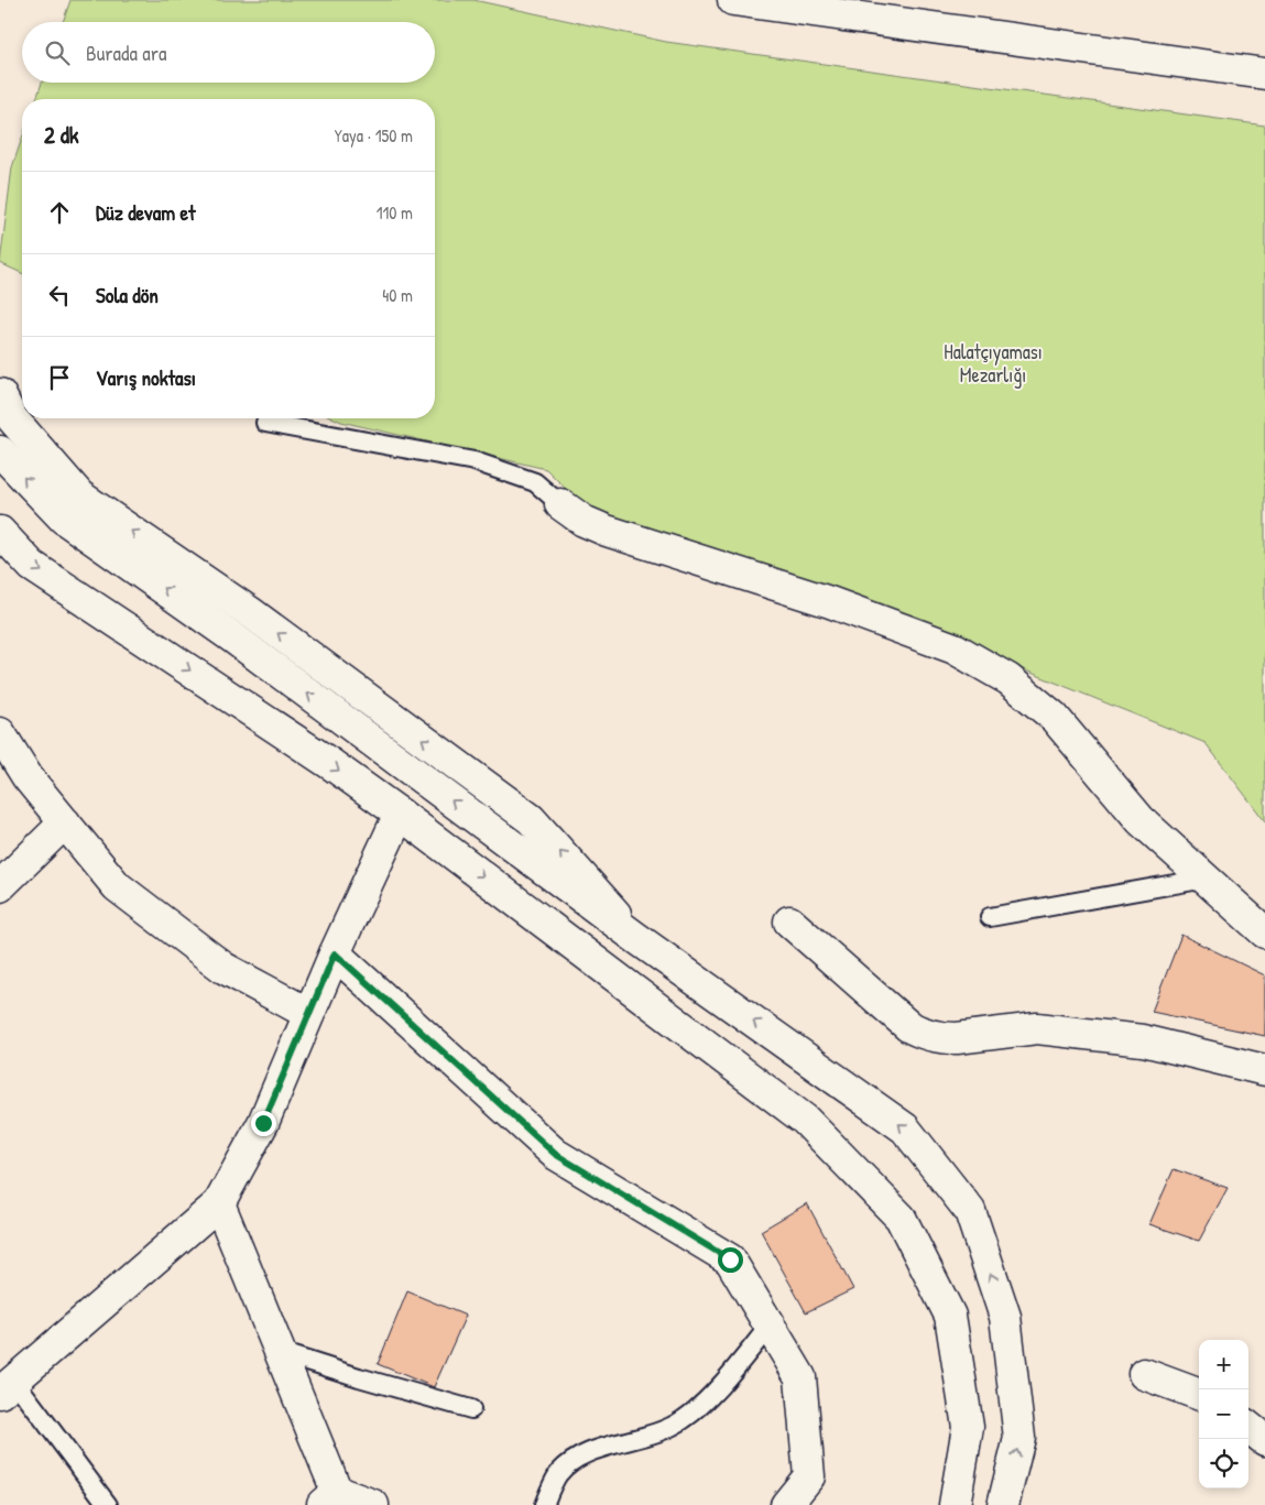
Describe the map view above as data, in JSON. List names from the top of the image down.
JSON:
{
  "parks": ["Halatçıyaması Mezarlığı"],
  "page": {
    "search": "Burada ara",
    "heading": ["2 dk", "Yaya · 150 m"],
    "list": [
      ["Düz devam et", "110 m"],
      ["Sola dön", "40 m"],
      "Varış noktası"
    ],
    "map_buttons": ["+", "−"]
  }
}
